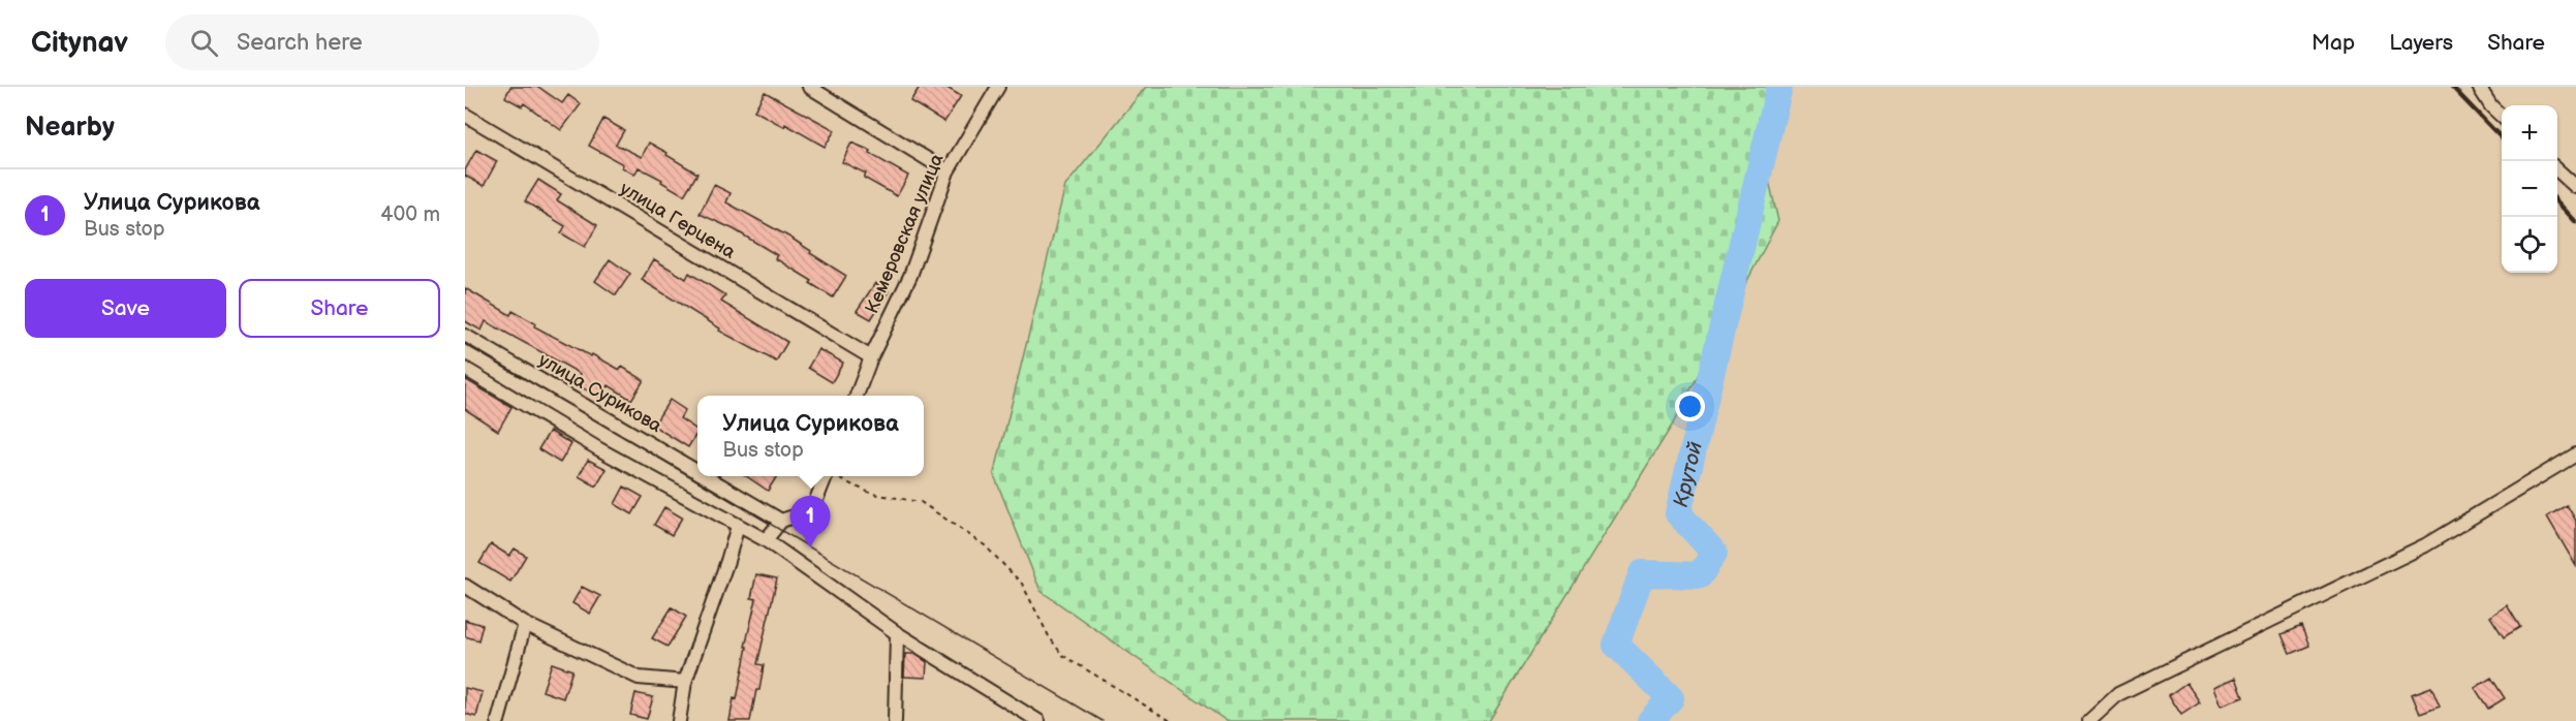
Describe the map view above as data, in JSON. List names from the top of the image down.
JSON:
{
  "streets": {
    "street": ["улица Герцена", "Кемеровская улица", "улица Сурикова"]
  },
  "crossings": [
    ["улица Герцена", "Кемеровская улица"]
  ],
  "water": ["Крутой"],
  "page": {
    "header": "Citynav",
    "search": "Search here",
    "nav": ["Map", "Layers", "Share"],
    "heading": "Nearby",
    "map_buttons": ["+", "−"],
    "list": [
      {
        "mark": "1",
        "name": "Улица Сурикова",
        "note": "Bus stop",
        "value": "400 m"
      }
    ],
    "buttons": ["Save", "Share"],
    "popup": ["Улица Сурикова", "Bus stop"],
    "pins": "1"
  }
}
